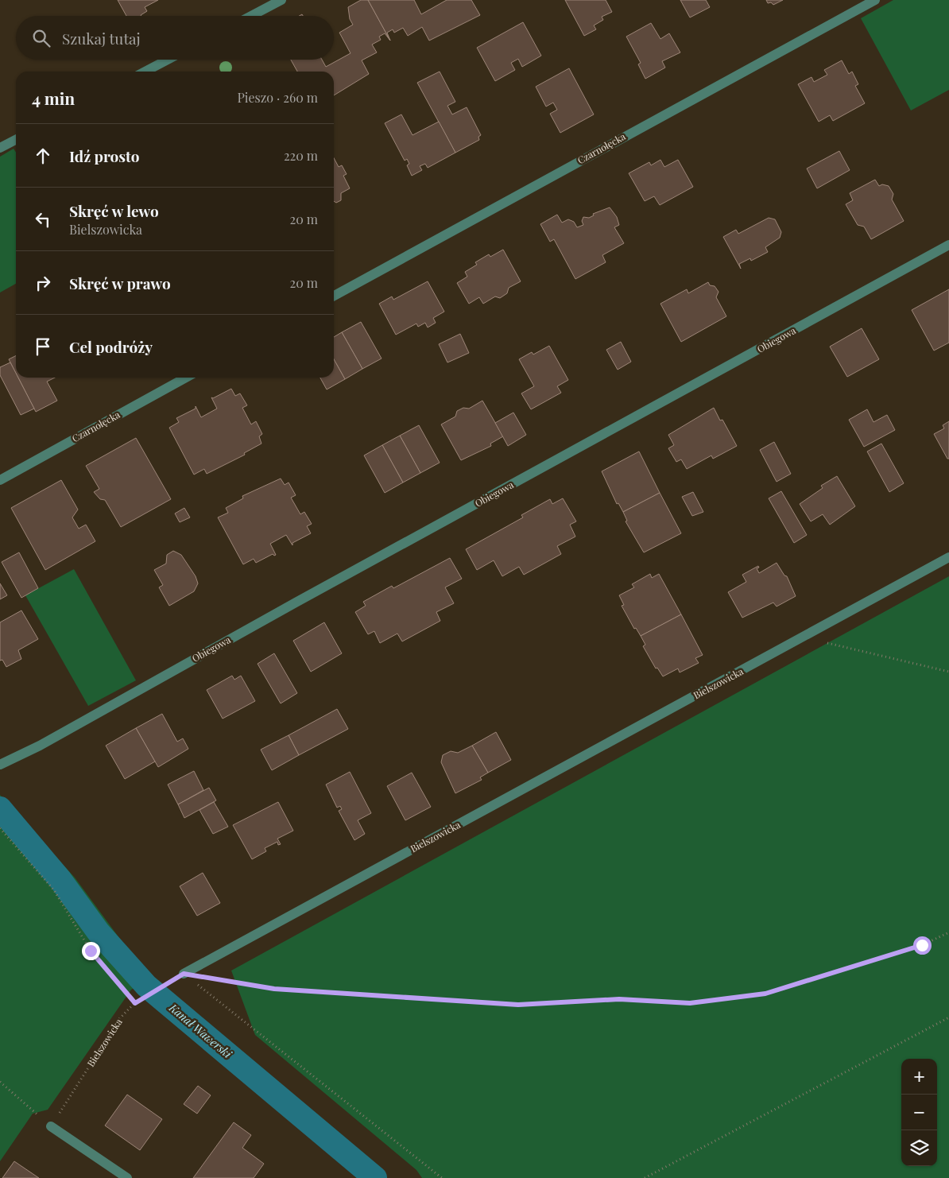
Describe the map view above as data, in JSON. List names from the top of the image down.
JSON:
{
  "streets": {
    "street": ["Czarnołęcka", "Obiegowa", "Bielszowicka"]
  },
  "water": ["Kanał Wawerski"],
  "page": {
    "search": "Szukaj tutaj",
    "heading": ["4 min", "Pieszo · 260 m"],
    "list": [
      ["Idź prosto", "220 m"],
      ["Skręć w lewo", "Bielszowicka", "20 m"],
      ["Skręć w prawo", "20 m"],
      "Cel podróży"
    ],
    "map_buttons": ["+", "−"]
  }
}
